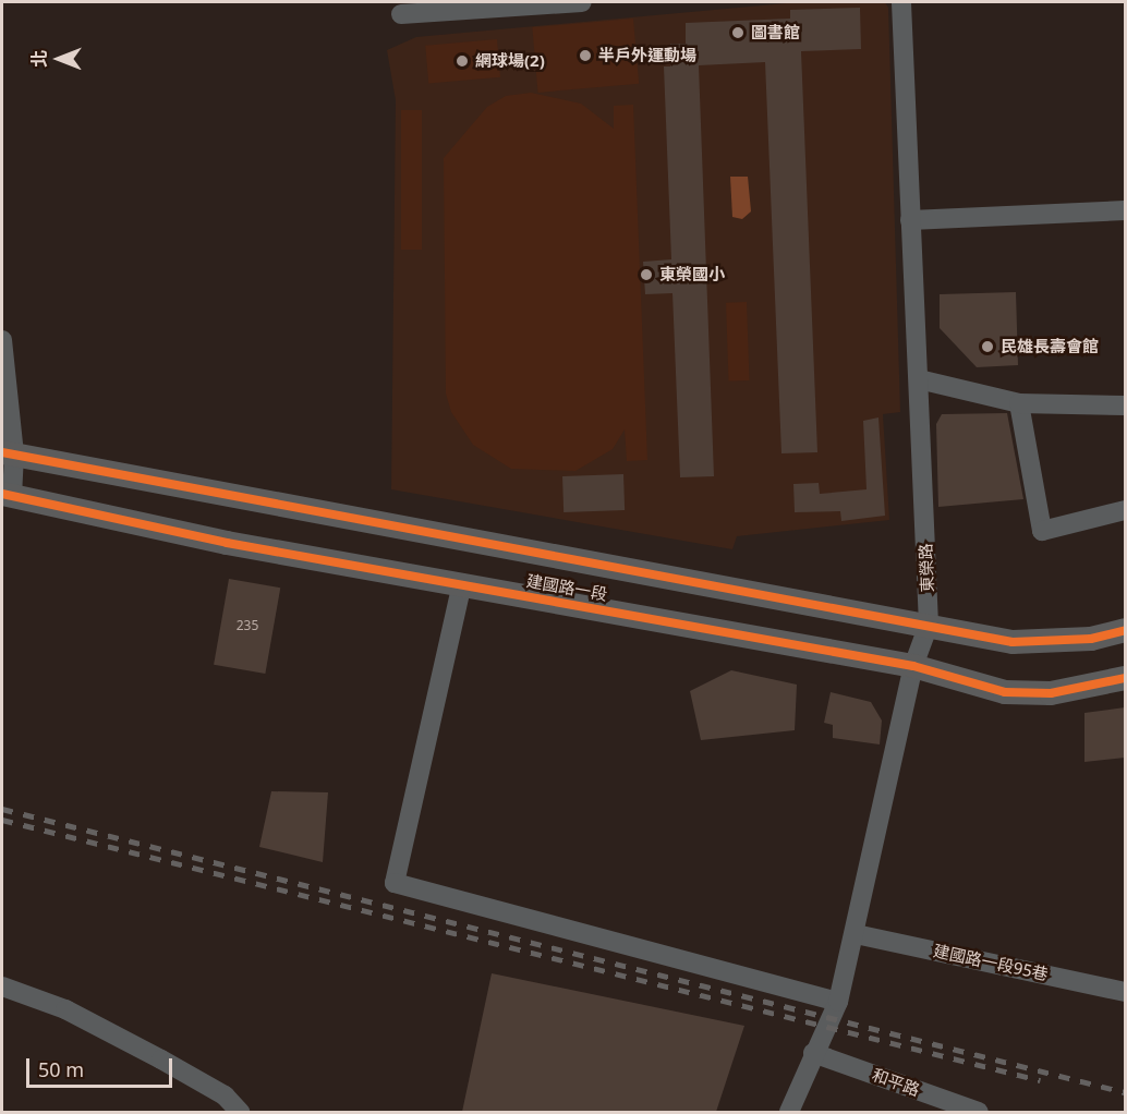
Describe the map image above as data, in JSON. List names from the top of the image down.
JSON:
{
  "streets": {
    "main road": ["建國路一段"],
    "street": ["東榮路", "建國路一段95巷", "和平路"]
  },
  "crossings": [
    ["東榮路", "建國路一段"],
    ["東榮路", "建國路一段95巷"],
    ["東榮路", "和平路"]
  ],
  "places": [
    "圖書館",
    "半戶外運動場",
    "網球場(2)",
    "東榮國小",
    "民雄長壽會館"
  ],
  "house_numbers": ["235"],
  "scale_bar": "50 m",
  "north": "left"
}
